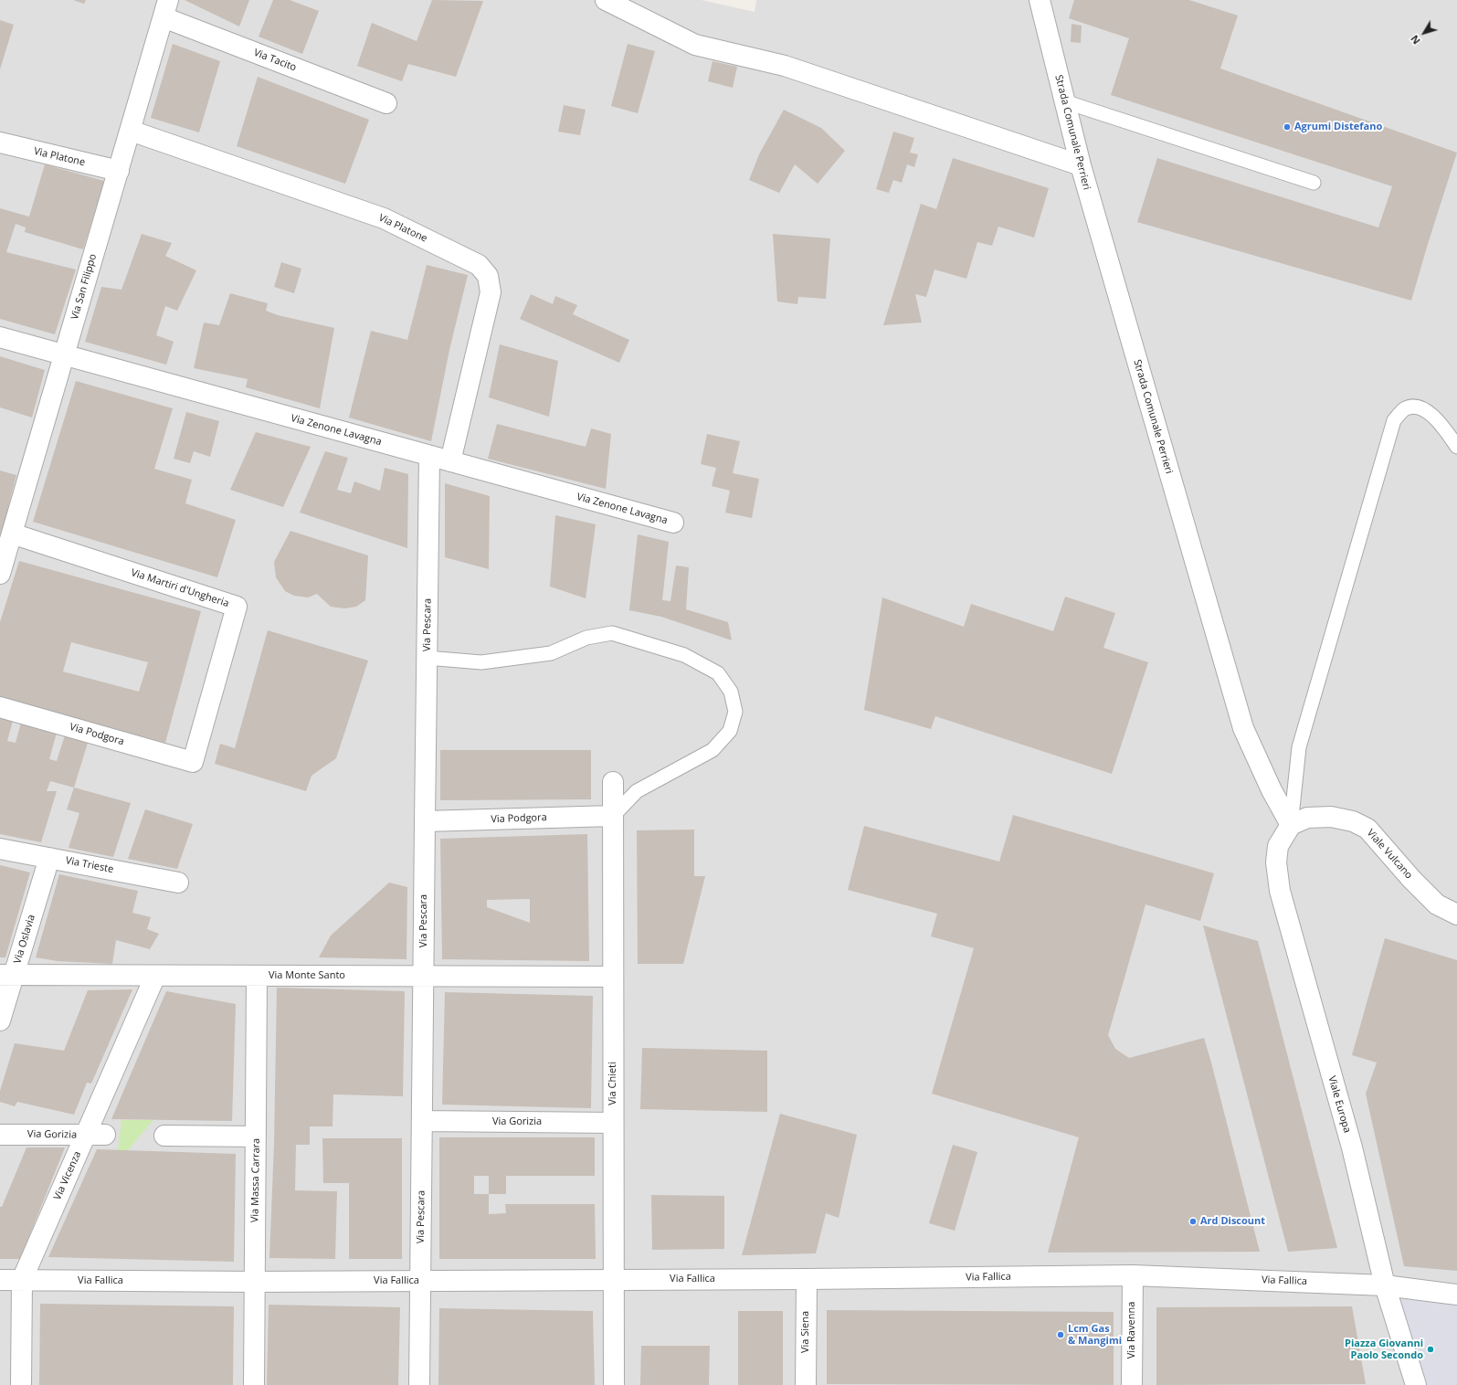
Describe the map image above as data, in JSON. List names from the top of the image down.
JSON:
{
  "streets": {
    "street": [
      "Via Tacito",
      "Strada Comunale Perrieri",
      "Via Platone",
      "Via San Filippo",
      "Via Zenone Lavagna",
      "Via Martiri d'Ungheria",
      "Via Pescara",
      "Via Podgora",
      "Viale Vulcano",
      "Via Trieste",
      "Via Oslavia",
      "Via Monte Santo",
      "Via Chieti",
      "Viale Europa",
      "Via Gorizia",
      "Via Vicenza",
      "Via Massa Carrara",
      "Via Fallica",
      "Via Ravenna",
      "Via Siena"
    ]
  },
  "crossings": [
    ["Via Tacito", "Via San Filippo"],
    ["Strada Comunale Perrieri", "Viale Vulcano"],
    ["Strada Comunale Perrieri", "Viale Europa"],
    ["Via Platone", "Via San Filippo"],
    ["Via Platone", "Via Zenone Lavagna"],
    ["Via San Filippo", "Via Zenone Lavagna"],
    ["Via San Filippo", "Via Martiri d'Ungheria"],
    ["Via Zenone Lavagna", "Via Pescara"],
    ["Via Martiri d'Ungheria", "Via Podgora"],
    ["Via Pescara", "Via Podgora"],
    ["Via Pescara", "Via Monte Santo"],
    ["Via Pescara", "Via Gorizia"],
    ["Via Pescara", "Via Fallica"],
    ["Via Podgora", "Via Chieti"],
    ["Viale Vulcano", "Viale Europa"],
    ["Via Trieste", "Via Oslavia"],
    ["Via Oslavia", "Via Monte Santo"],
    ["Via Monte Santo", "Via Chieti"],
    ["Via Monte Santo", "Via Vicenza"],
    ["Via Monte Santo", "Via Massa Carrara"],
    ["Via Chieti", "Via Gorizia"],
    ["Via Chieti", "Via Fallica"],
    ["Viale Europa", "Via Fallica"],
    ["Via Gorizia", "Via Vicenza"],
    ["Via Vicenza", "Via Fallica"],
    ["Via Massa Carrara", "Via Fallica"],
    ["Via Fallica", "Via Ravenna"],
    ["Via Fallica", "Via Siena"]
  ],
  "places": [
    "Agrumi Distefano",
    "Ard Discount",
    "Lcm Gas & Mangimi",
    "Piazza Giovanni Paolo Secondo"
  ],
  "north": "bottom left"
}
